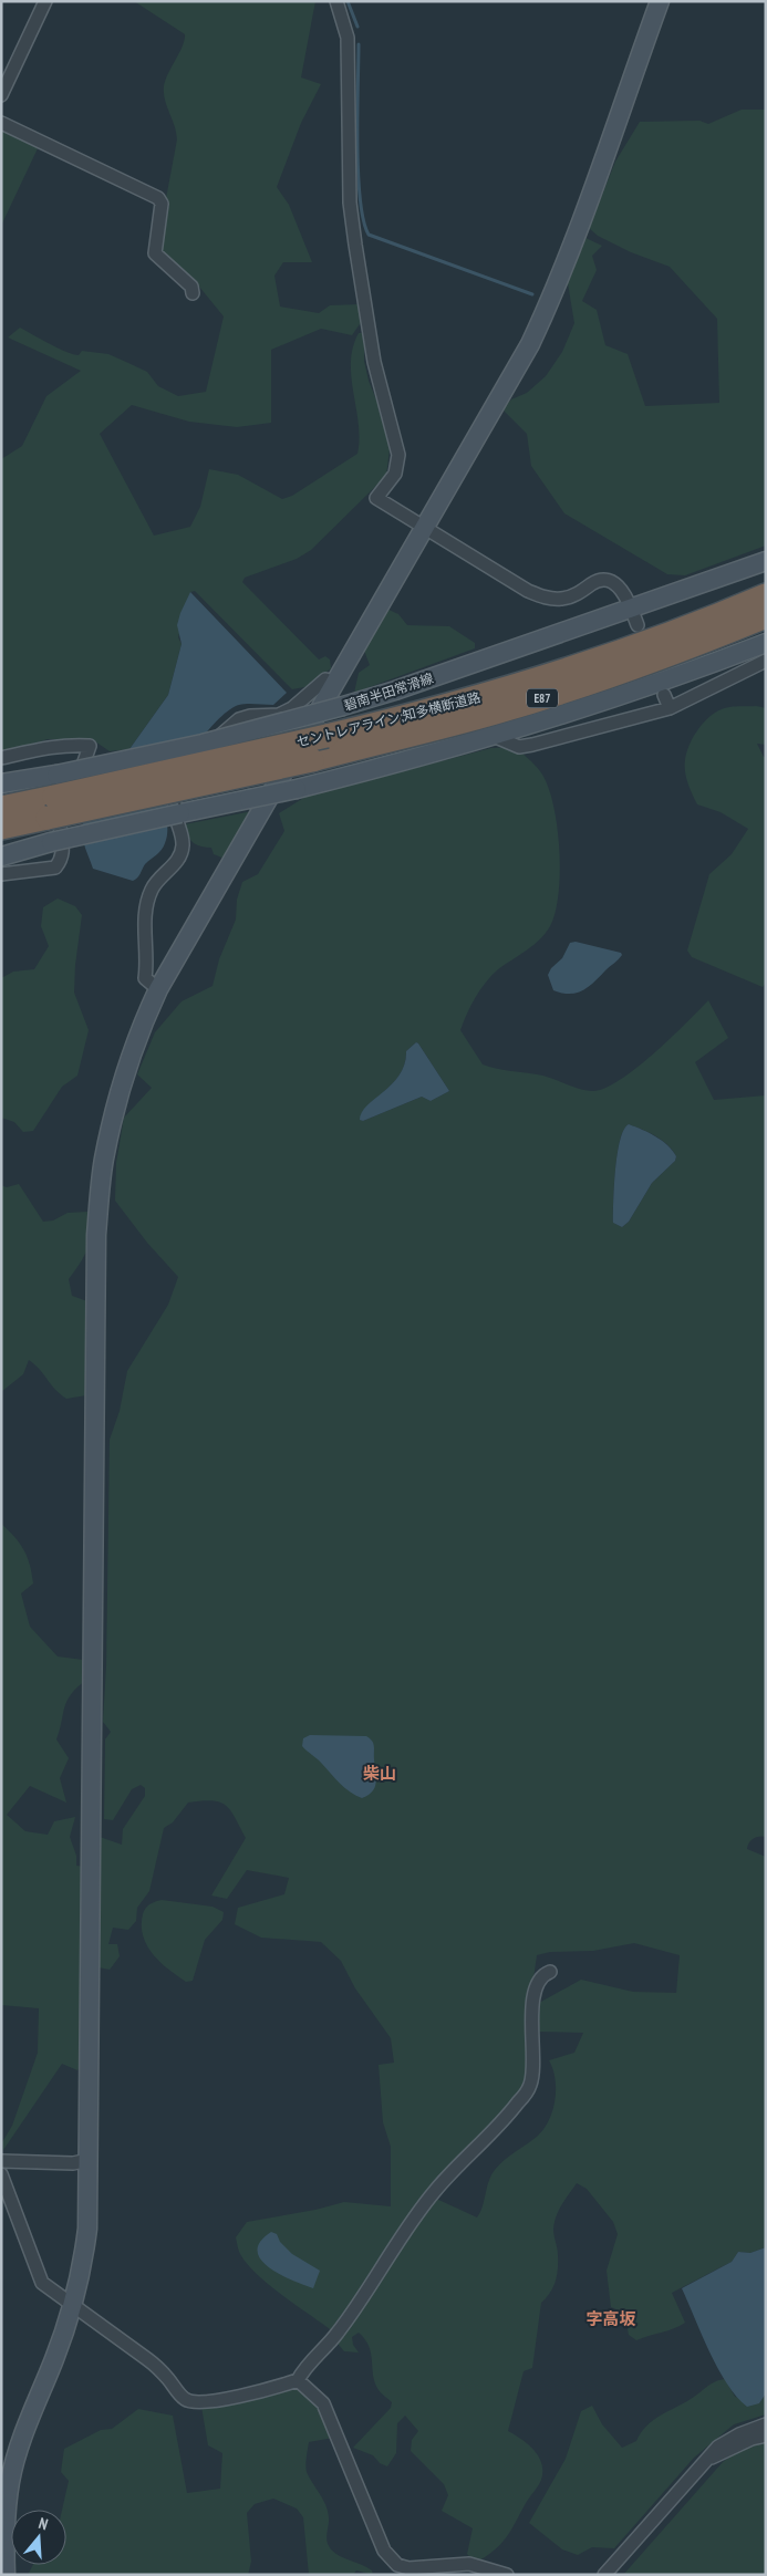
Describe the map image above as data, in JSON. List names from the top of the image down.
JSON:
{
  "streets": {
    "highway": ["E87", "セントレアライン;知多横断道路"],
    "street": ["碧南半田常滑線"]
  },
  "crossings": [
    ["碧南半田常滑線", "セントレアライン;知多横断道路"]
  ],
  "districts": ["柴山", "字高坂"],
  "north": "top"
}
